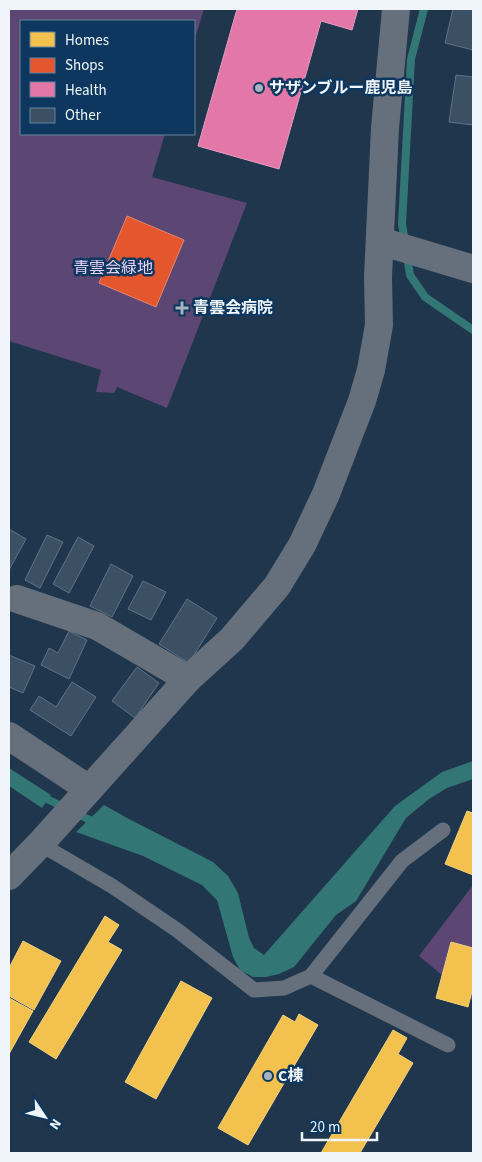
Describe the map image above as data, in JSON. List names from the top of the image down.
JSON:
{
  "parks": ["青雲会緑地"],
  "places": {
    "other": ["サザンブルー鹿児島", "C棟"],
    "health": ["青雲会病院"]
  },
  "legend": [
    "Homes",
    "Shops",
    "Health",
    "Other"
  ],
  "scale_bar": "20 m",
  "north": "bottom right"
}
